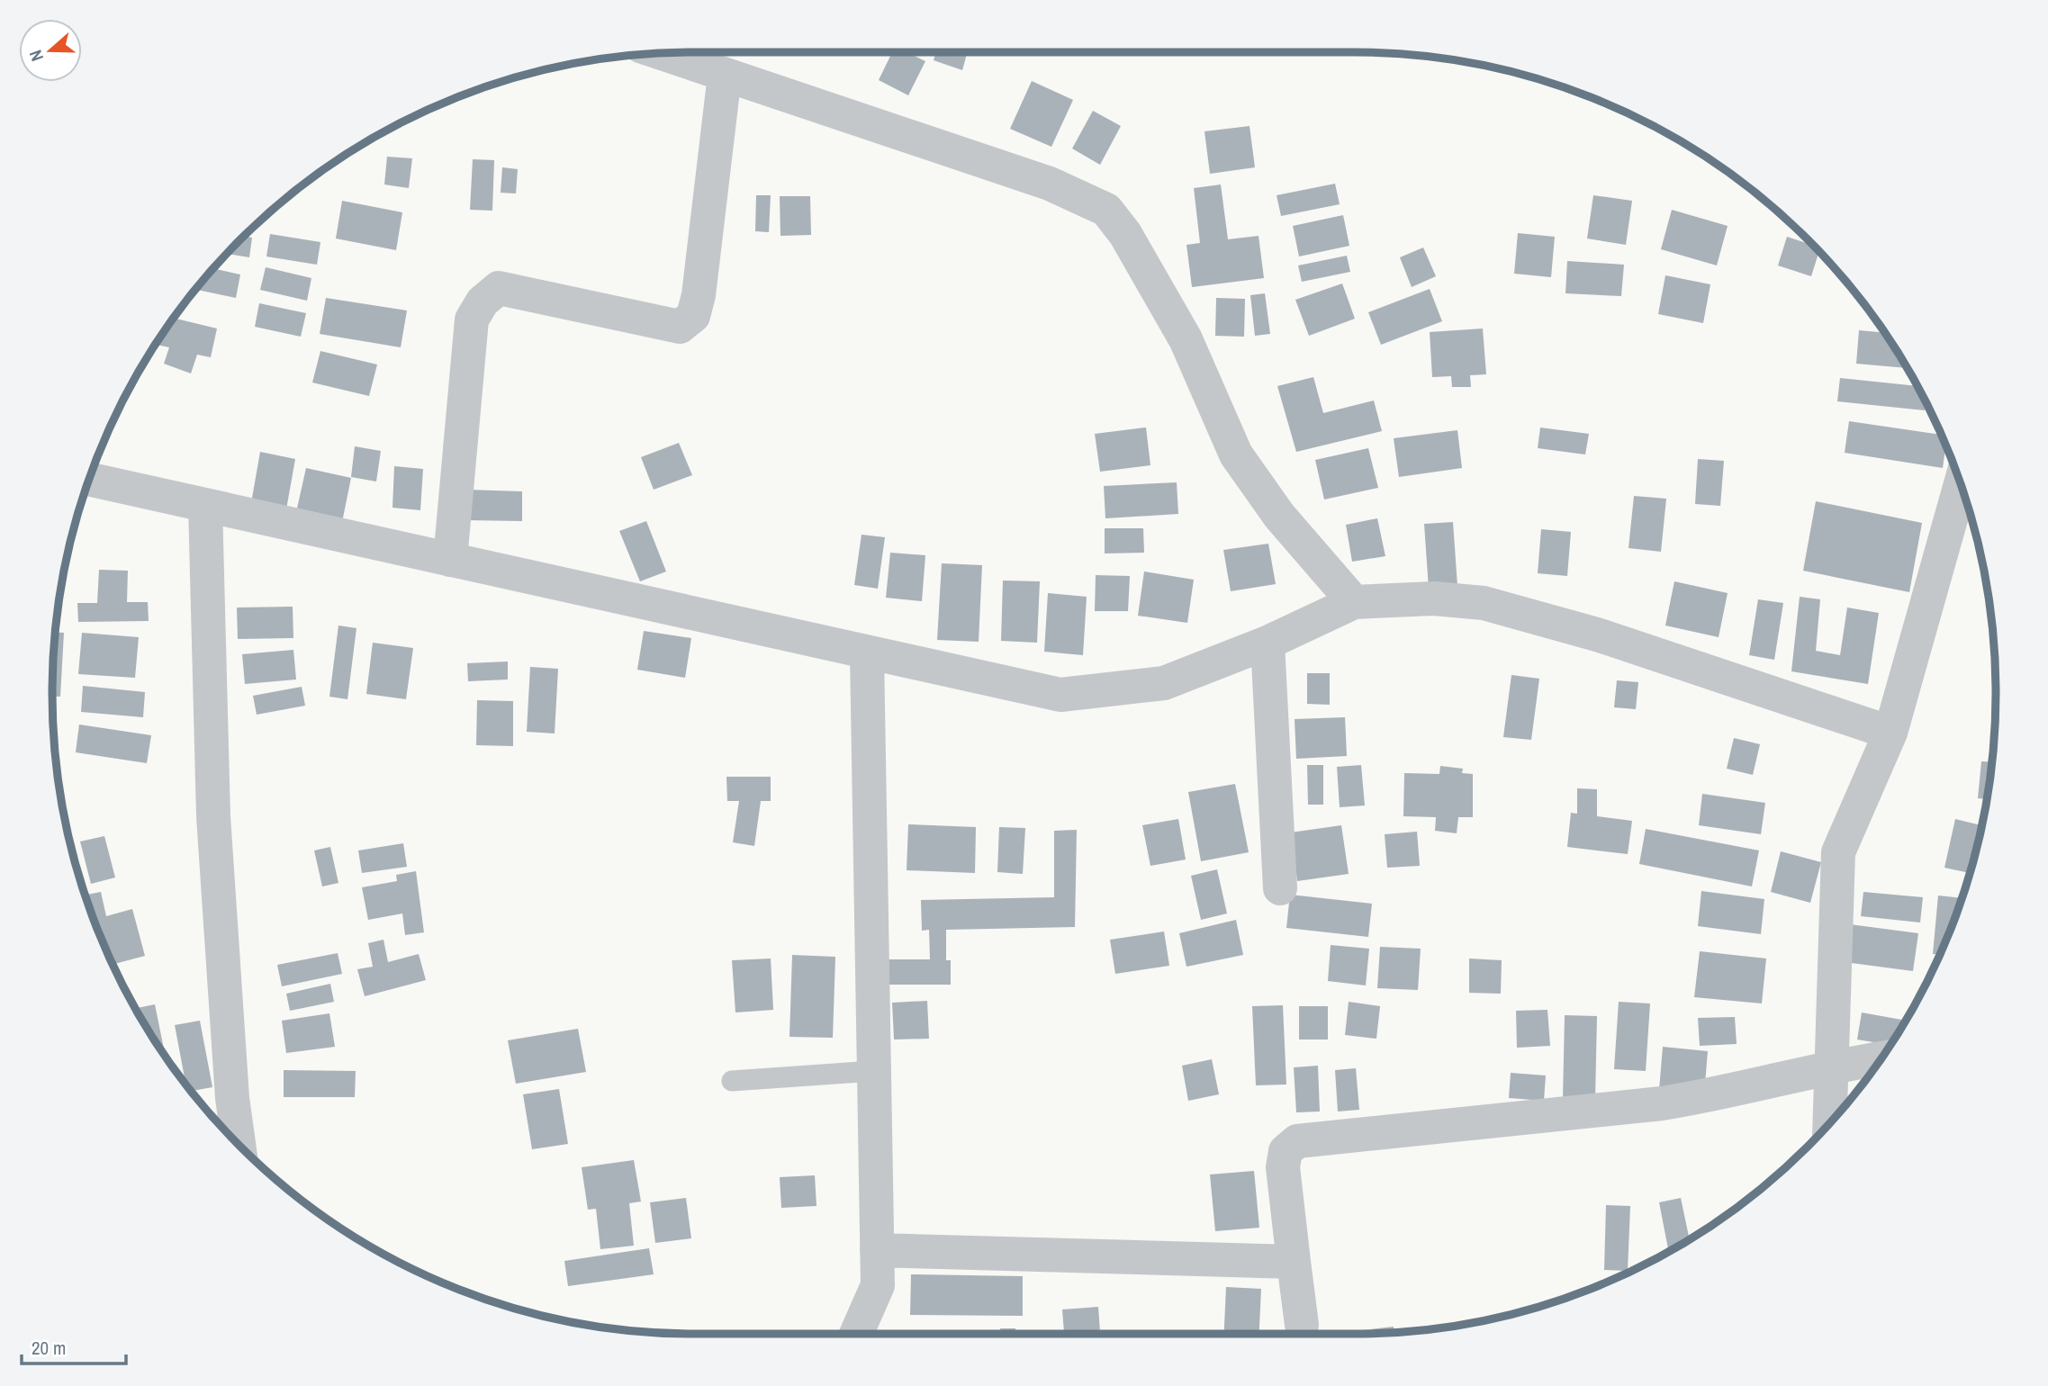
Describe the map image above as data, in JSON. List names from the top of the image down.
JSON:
{
  "scale_bar": "20 m",
  "north": "left"
}
